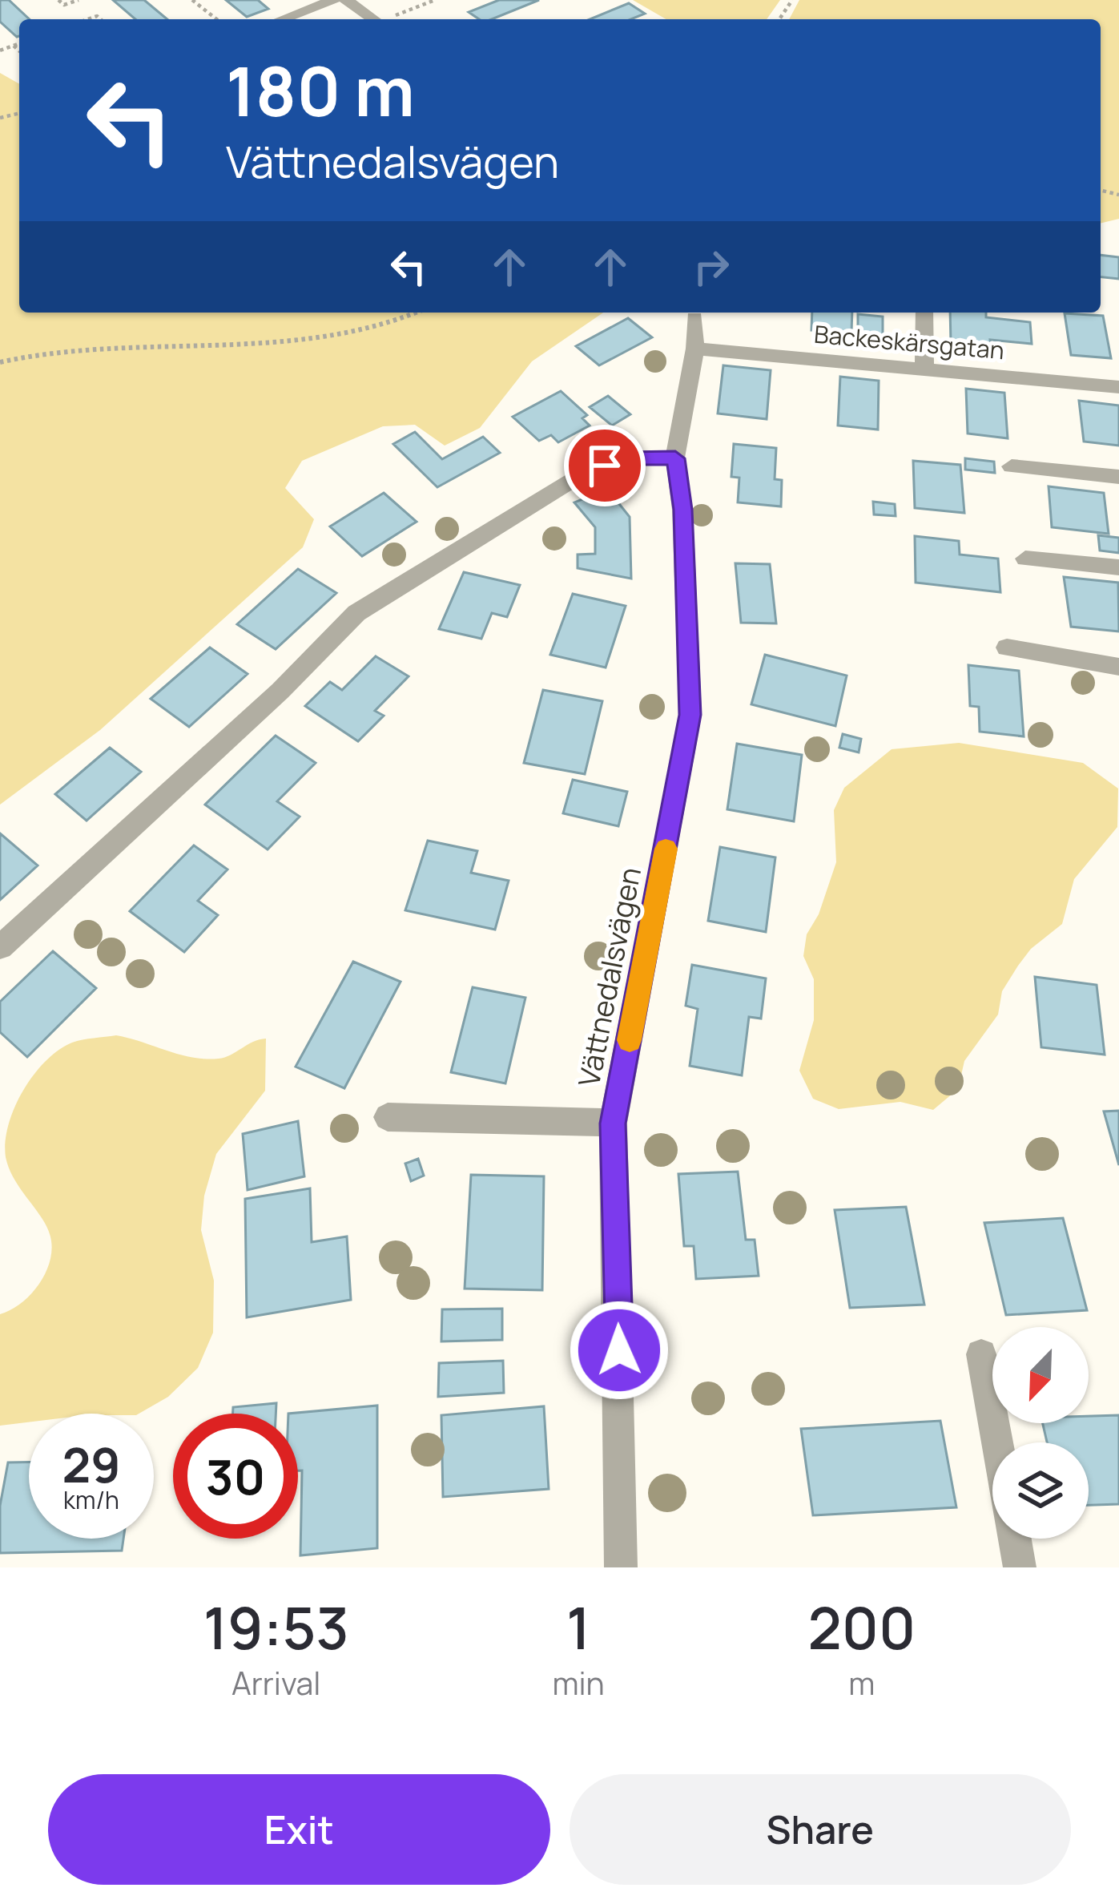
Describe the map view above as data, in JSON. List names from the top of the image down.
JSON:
{
  "streets": {
    "street": ["Backeskärsgatan", "Vättnedalsvägen"]
  },
  "crossings": [
    ["Backeskärsgatan", "Vättnedalsvägen"]
  ],
  "north": "bottom left",
  "page": {
    "turn": ["180 m", "Vättnedalsvägen"],
    "speed": "29 km/h",
    "limit": "30",
    "eta": [
      "19:53",
      "Arrival",
      "1",
      "min",
      "200",
      "m"
    ],
    "buttons": ["Exit", "Share"]
  }
}
